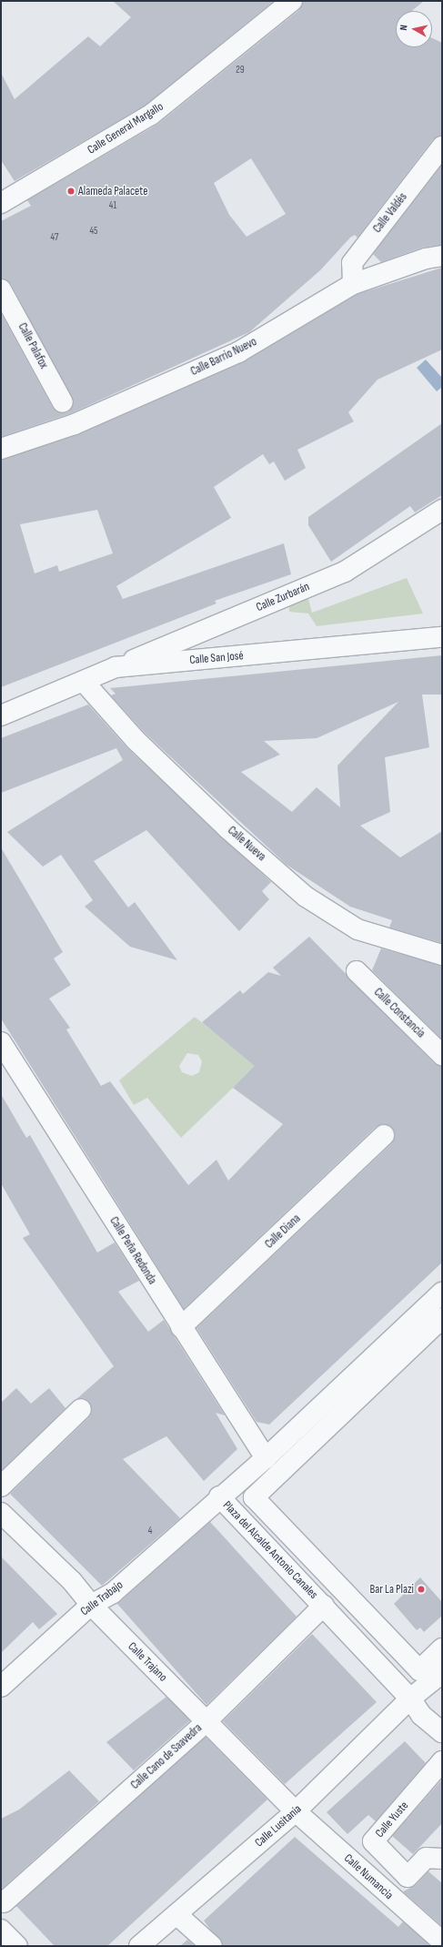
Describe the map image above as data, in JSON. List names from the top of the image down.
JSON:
{
  "streets": {
    "street": [
      "Calle General Margallo",
      "Calle Valdés",
      "Calle Palafox",
      "Calle Barrio Nuevo",
      "Calle Zurbarán",
      "Calle San José",
      "Calle Nueva",
      "Calle Constancia",
      "Calle Diana",
      "Calle Peña Redonda",
      "Plaza del Alcalde Antonio Canales",
      "Calle Trabajo",
      "Calle Trajano",
      "Calle Cano de Saavedra",
      "Calle Yuste",
      "Calle Lusitania",
      "Calle Numancia"
    ]
  },
  "crossings": [
    ["Calle Valdés", "Calle Barrio Nuevo"],
    ["Calle Zurbarán", "Calle San José"],
    ["Calle San José", "Calle Nueva"],
    ["Calle Diana", "Calle Peña Redonda"],
    ["Calle Peña Redonda", "Plaza del Alcalde Antonio Canales"],
    ["Plaza del Alcalde Antonio Canales", "Calle Trabajo"],
    ["Plaza del Alcalde Antonio Canales", "Calle Cano de Saavedra"],
    ["Plaza del Alcalde Antonio Canales", "Calle Lusitania"],
    ["Calle Trabajo", "Calle Trajano"],
    ["Calle Trajano", "Calle Cano de Saavedra"],
    ["Calle Trajano", "Calle Lusitania"],
    ["Calle Trajano", "Calle Numancia"],
    ["Calle Lusitania", "Calle Numancia"]
  ],
  "places": ["Alameda Palacete", "Bar La Plazi"],
  "house_numbers": [
    "29",
    "41",
    "45",
    "47",
    "4"
  ],
  "north": "left"
}
